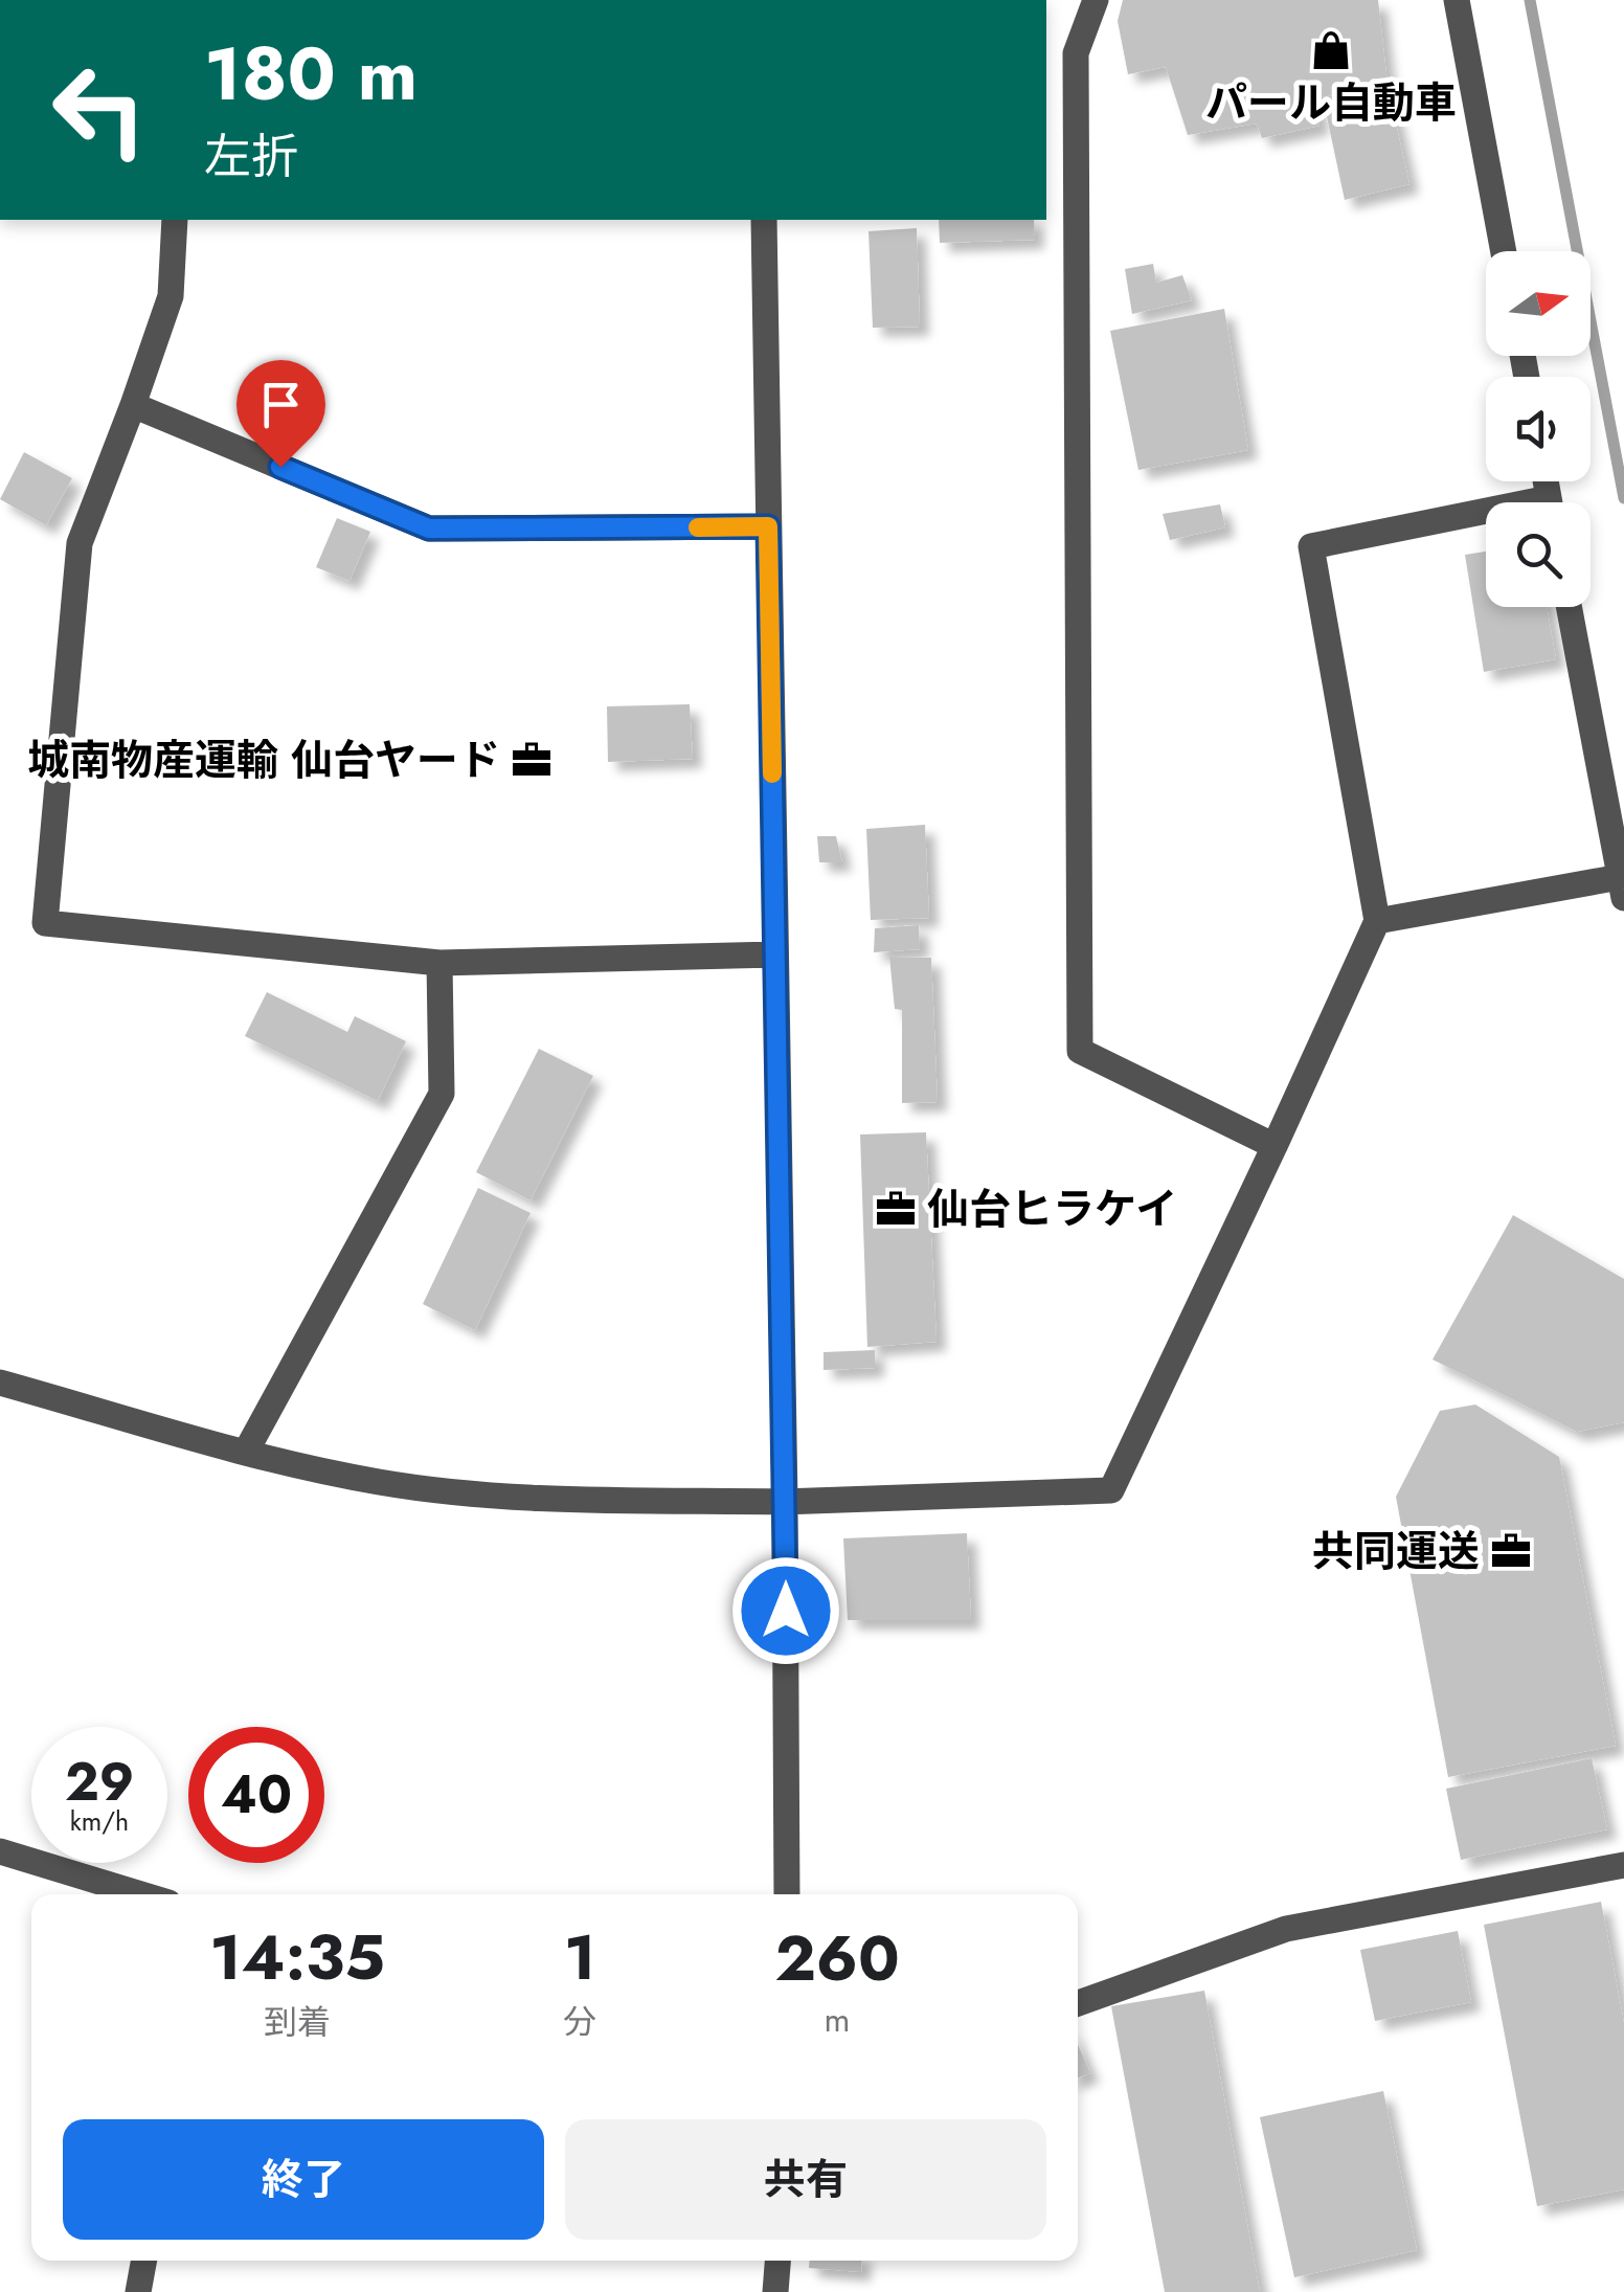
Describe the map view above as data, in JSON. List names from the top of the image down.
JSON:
{
  "places": {
    "shop": ["パール自動車"],
    "office": ["城南物産運輸 仙台ヤード", "仙台ヒラケイ", "共同運送"]
  },
  "north": "right",
  "page": {
    "turn": ["180 m", "左折"],
    "speed": "29 km/h",
    "limit": "40",
    "eta": [
      "14:35",
      "到着",
      "1",
      "分",
      "260",
      "m"
    ],
    "buttons": ["終了", "共有"]
  }
}
